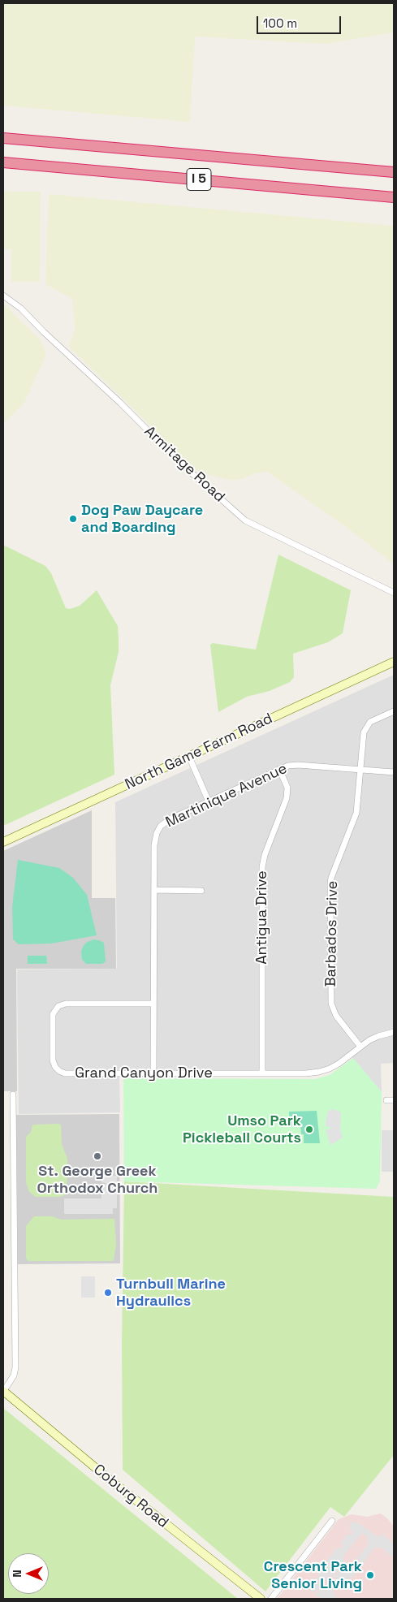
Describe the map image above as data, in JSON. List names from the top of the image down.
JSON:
{
  "streets": {
    "highway": ["I 5"],
    "main road": ["North Game Farm Road", "Coburg Road"],
    "street": [
      "Armitage Road",
      "Martinique Avenue",
      "Antigua Drive",
      "Barbados Drive",
      "Grand Canyon Drive"
    ]
  },
  "crossings": [
    ["Martinique Avenue", "Antigua Drive"],
    ["Martinique Avenue", "Barbados Drive"],
    ["Martinique Avenue", "Grand Canyon Drive"],
    ["Antigua Drive", "Grand Canyon Drive"],
    ["Barbados Drive", "Grand Canyon Drive"]
  ],
  "places": [
    "Dog Paw Daycare and Boarding",
    "Umso Park Pickleball Courts",
    "St. George Greek Orthodox Church",
    "Turnbull Marine Hydraulics",
    "Crescent Park Senior Living"
  ],
  "scale_bar": "100 m",
  "north": "left"
}
